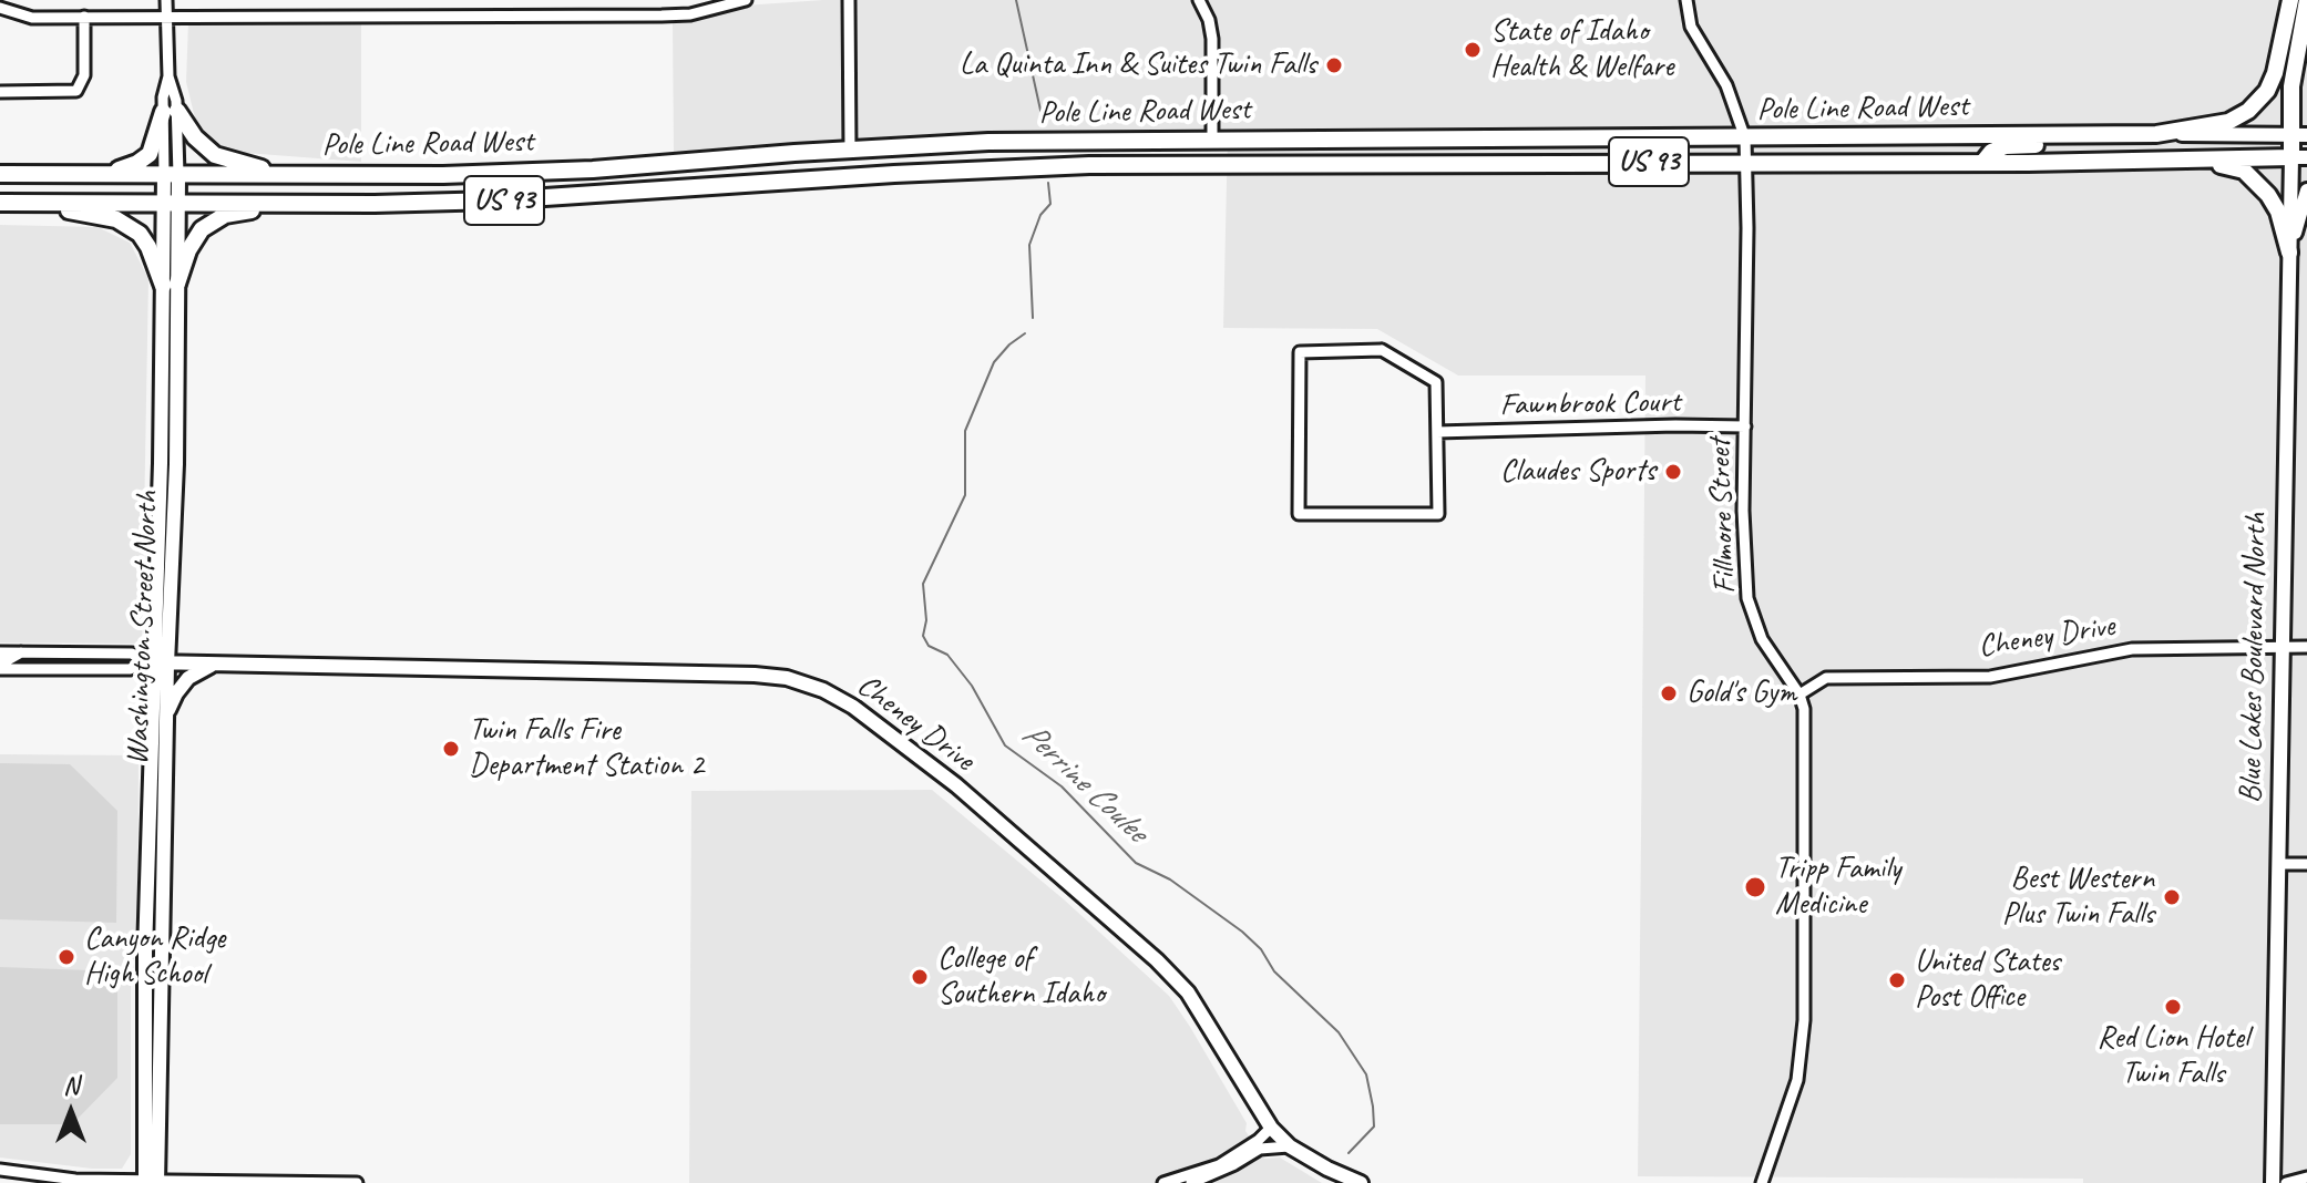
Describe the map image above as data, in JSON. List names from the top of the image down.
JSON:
{
  "streets": {
    "highway": ["Pole Line Road West", "US 93", "Blue Lakes Boulevard North"],
    "main road": ["Washington Street North", "Cheney Drive"],
    "street": ["Fawnbrook Court", "Fillmore Street"]
  },
  "crossings": [
    ["Pole Line Road West", "US 93"],
    ["Pole Line Road West", "Fillmore Street"],
    ["Pole Line Road West", "Washington Street North"],
    ["Pole Line Road West", "Blue Lakes Boulevard North"],
    ["Fawnbrook Court", "Fillmore Street"],
    ["Fillmore Street", "Cheney Drive"],
    ["Washington Street North", "Cheney Drive"],
    ["Cheney Drive", "Blue Lakes Boulevard North"]
  ],
  "water": ["Perrine Coulee"],
  "places": [
    "State of Idaho Health & Welfare",
    "La Quinta Inn & Suites Twin Falls",
    "Claudes Sports",
    "Gold's Gym",
    "Twin Falls Fire Department Station 2",
    "Tripp Family Medicine",
    "Best Western Plus Twin Falls",
    "Canyon Ridge High School",
    "College of Southern Idaho",
    "United States Post Office",
    "Red Lion Hotel Twin Falls"
  ],
  "north": "top"
}
